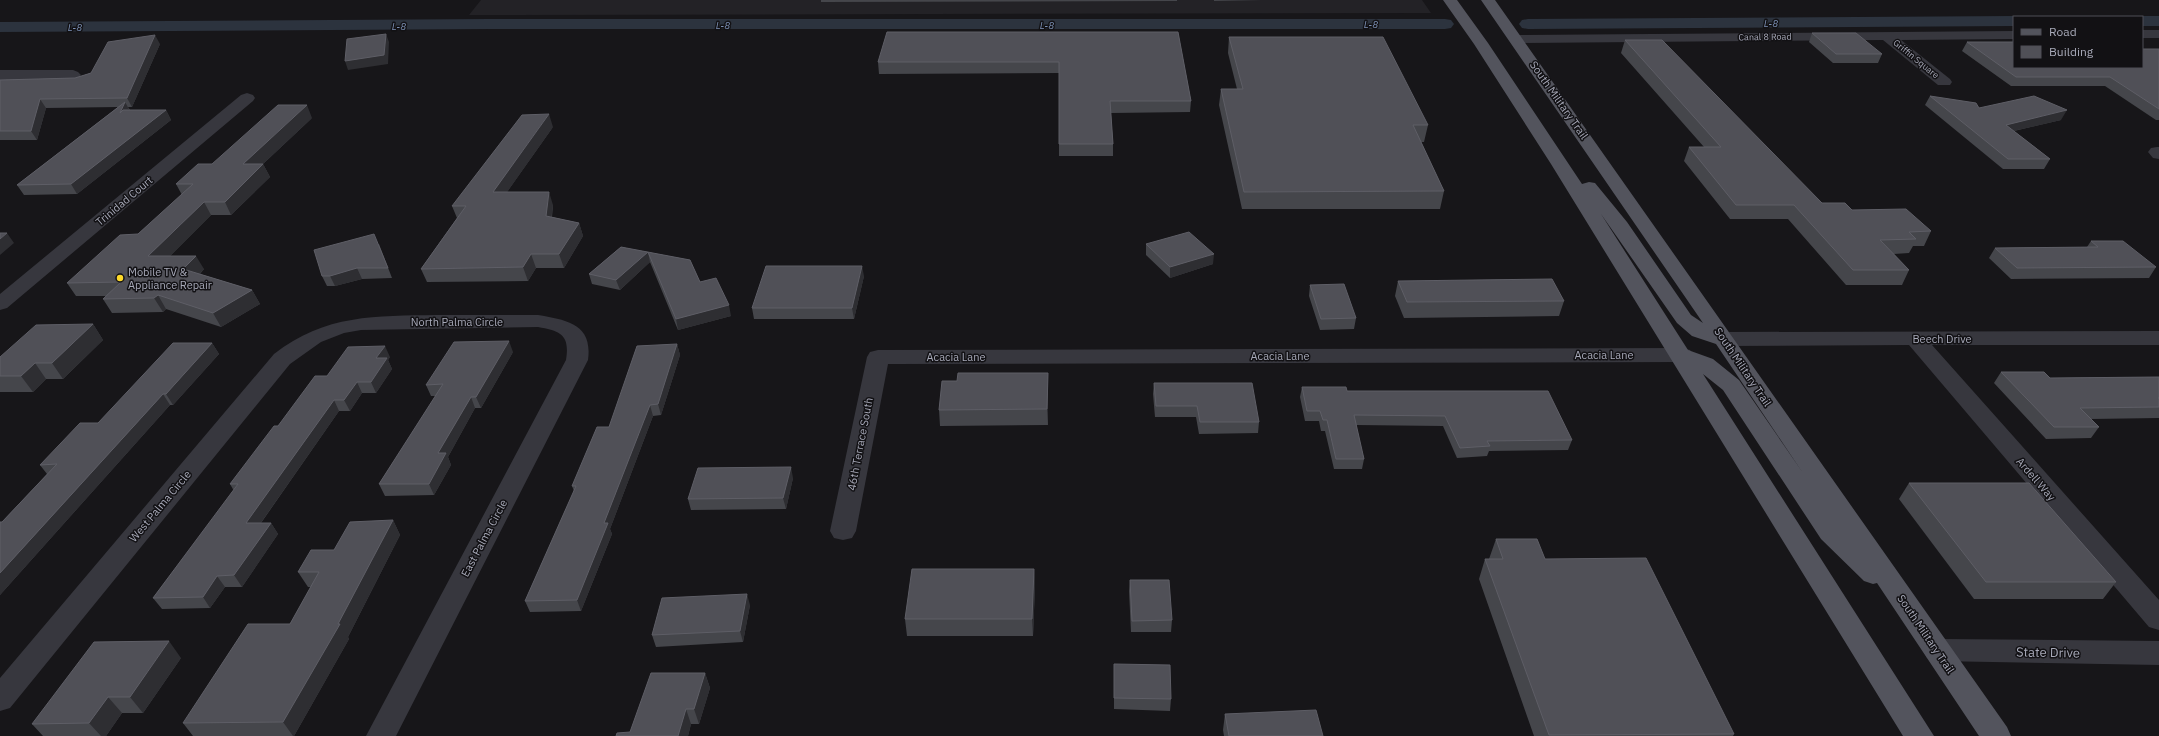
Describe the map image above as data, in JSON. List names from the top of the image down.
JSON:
{
  "streets": {
    "main road": ["South Military Trail"],
    "street": [
      "Canal 8 Road",
      "Griffin Square",
      "Trinidad Court",
      "North Palma Circle",
      "Beech Drive",
      "Acacia Lane",
      "46th Terrace South",
      "Ardell Way",
      "West Palma Circle",
      "East Palma Circle",
      "State Drive"
    ]
  },
  "crossings": [
    ["Canal 8 Road", "Griffin Square"],
    ["Canal 8 Road", "South Military Trail"],
    ["South Military Trail", "Beech Drive"],
    ["South Military Trail", "State Drive"],
    ["North Palma Circle", "West Palma Circle"],
    ["North Palma Circle", "East Palma Circle"],
    ["Beech Drive", "Ardell Way"],
    ["Acacia Lane", "46th Terrace South"]
  ],
  "water": ["L-8"],
  "places": ["Mobile TV & Appliance Repair"],
  "legend": ["Road", "Building"]
}
